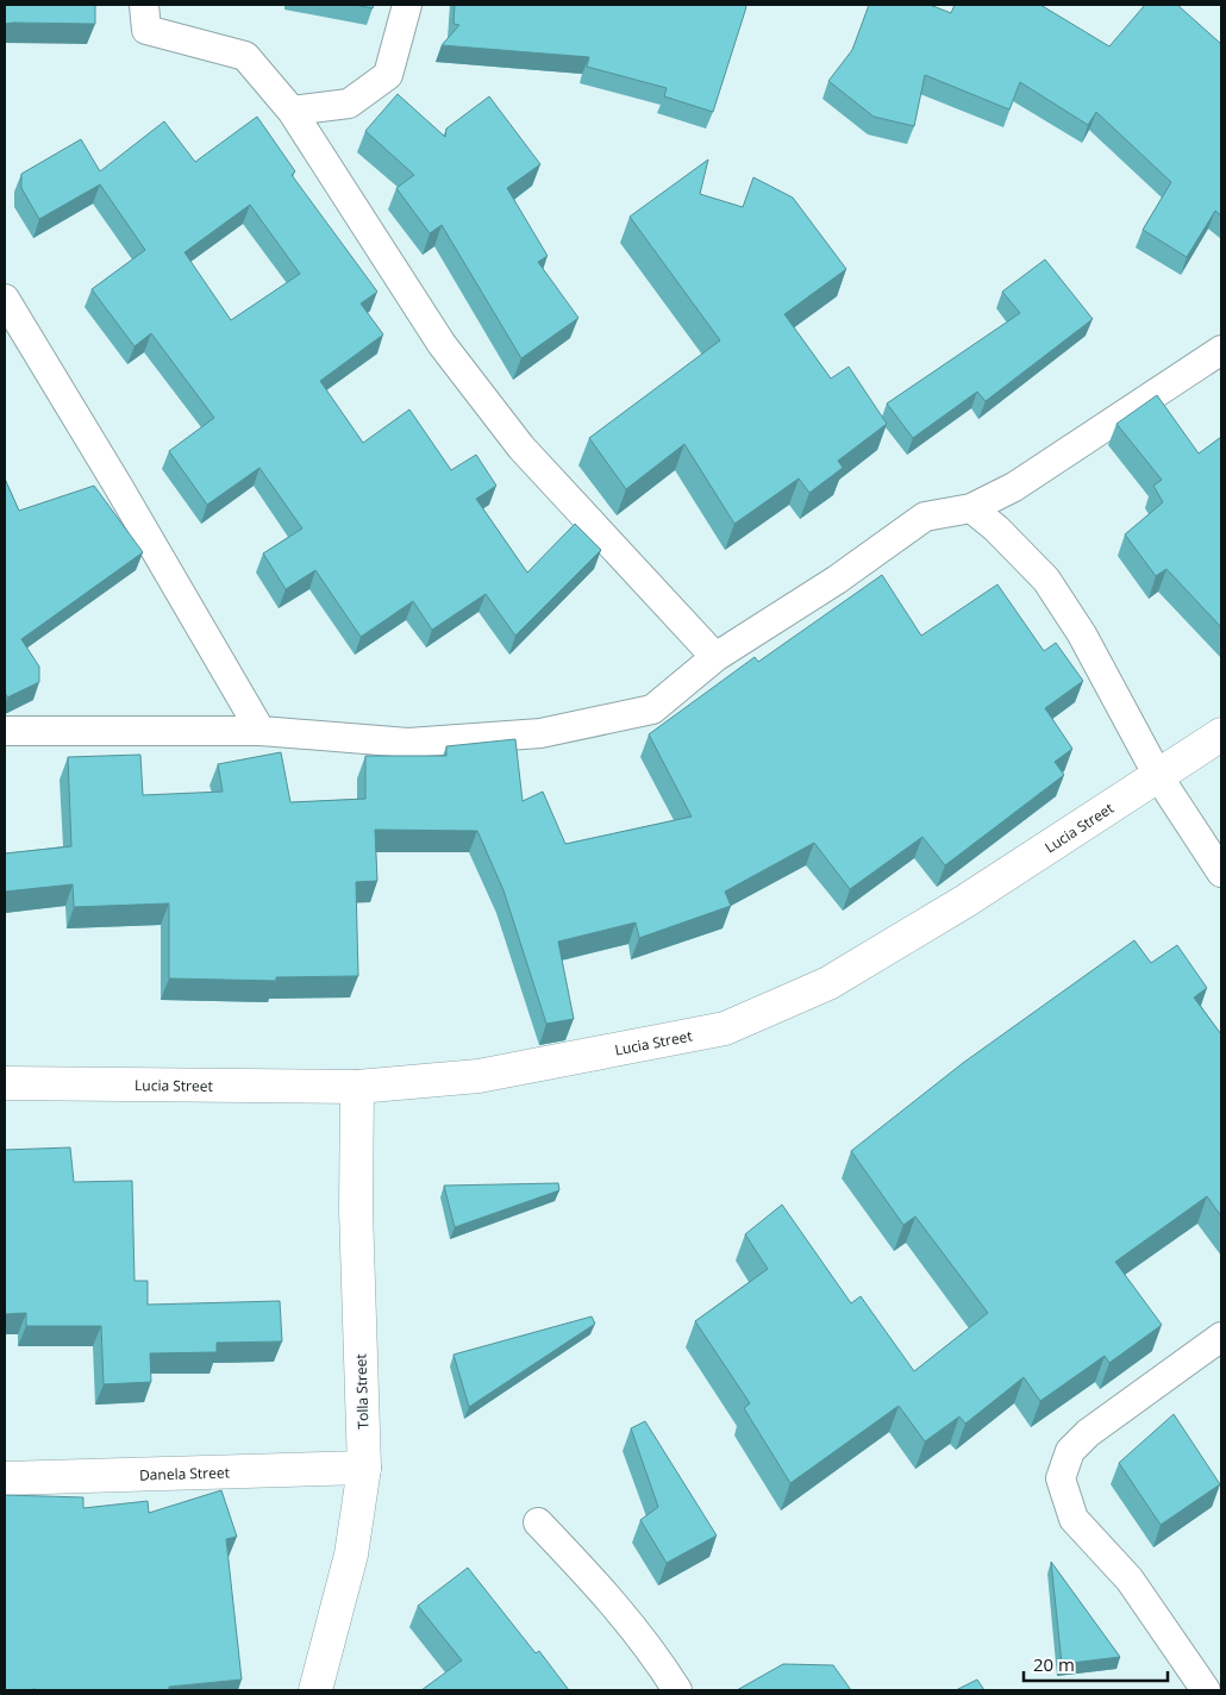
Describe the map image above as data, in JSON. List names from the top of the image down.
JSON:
{
  "streets": {
    "street": ["Lucia Street", "Tolla Street", "Danela Street"]
  },
  "crossings": [
    ["Lucia Street", "Tolla Street"],
    ["Tolla Street", "Danela Street"]
  ],
  "scale_bar": "20 m"
}
